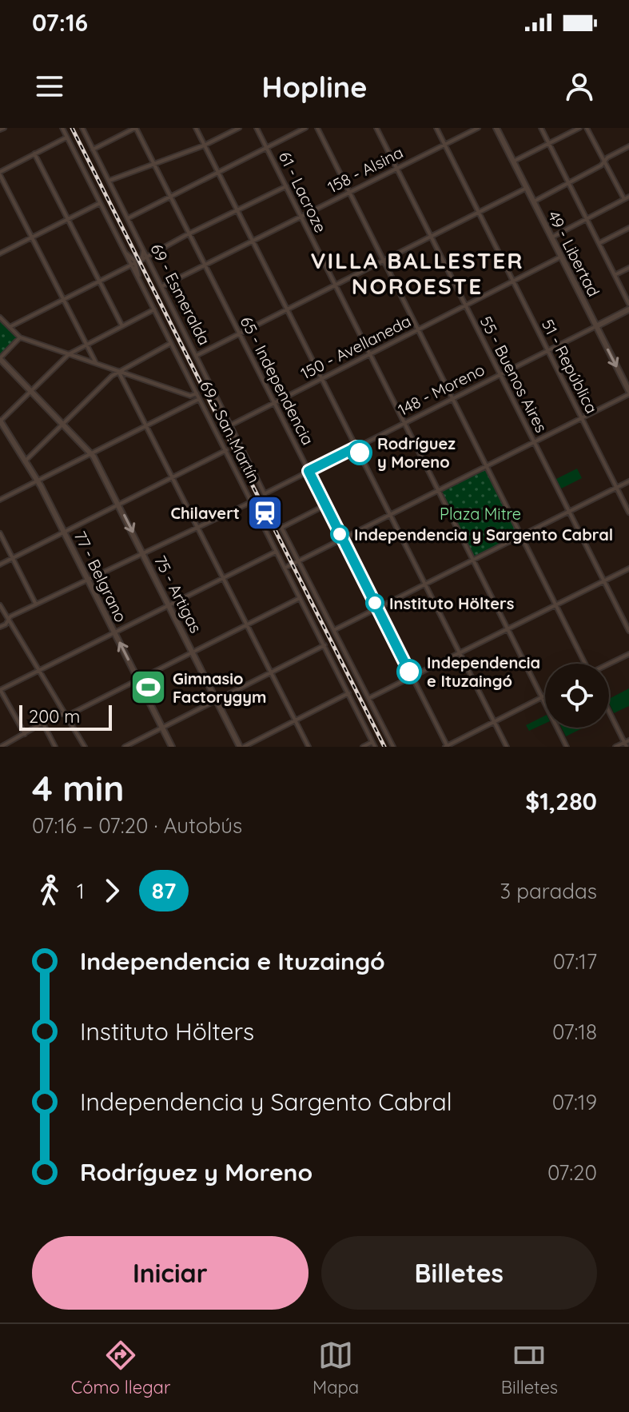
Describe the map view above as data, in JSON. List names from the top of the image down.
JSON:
{
  "streets": {
    "street": [
      "158 - Alsina",
      "61 - Lacroze",
      "49 - Libertad",
      "69 - Esmeralda",
      "150 - Avellaneda",
      "51 - República",
      "55 - Buenos Aires",
      "65 - Independencia",
      "148 - Moreno",
      "69 - San Martín",
      "77 - Belgrano",
      "75 - Artigas"
    ]
  },
  "crossings": [
    ["158 - Alsina", "61 - Lacroze"],
    ["158 - Alsina", "69 - Esmeralda"],
    ["158 - Alsina", "51 - República"],
    ["158 - Alsina", "55 - Buenos Aires"],
    ["158 - Alsina", "65 - Independencia"],
    ["61 - Lacroze", "150 - Avellaneda"],
    ["61 - Lacroze", "148 - Moreno"],
    ["49 - Libertad", "150 - Avellaneda"],
    ["49 - Libertad", "148 - Moreno"],
    ["69 - Esmeralda", "150 - Avellaneda"],
    ["69 - Esmeralda", "148 - Moreno"],
    ["150 - Avellaneda", "51 - República"],
    ["150 - Avellaneda", "55 - Buenos Aires"],
    ["150 - Avellaneda", "65 - Independencia"],
    ["51 - República", "148 - Moreno"],
    ["55 - Buenos Aires", "148 - Moreno"],
    ["65 - Independencia", "148 - Moreno"]
  ],
  "districts": ["VILLA BALLESTER NOROESTE"],
  "parks": ["Plaza Mitre"],
  "places": {
    "other": [
      "Rodríguez y Moreno",
      "Independencia y Sargento Cabral",
      "Instituto Hölters",
      "Independencia e Ituzaingó"
    ],
    "station": ["Chilavert"],
    "sports": ["Gimnasio Factorygym"]
  },
  "lines": ["bus line 87"],
  "scale_bar": "200 m",
  "page": {
    "status": "07:16",
    "header": "Hopline",
    "scale": "200 m",
    "heading": ["4 min", "07:16 – 07:20 · Autobús", "$1,280"],
    "legs": ["1", "87", "3 paradas"],
    "list": [
      {
        "name": "Independencia e Ituzaingó",
        "value": "07:17"
      },
      {
        "name": "Instituto Hölters",
        "value": "07:18"
      },
      {
        "name": "Independencia y Sargento Cabral",
        "value": "07:19"
      },
      {
        "name": "Rodríguez y Moreno",
        "value": "07:20"
      }
    ],
    "buttons": ["Iniciar", "Billetes"],
    "tabs": ["Cómo llegar", "Mapa", "Billetes"]
  }
}
